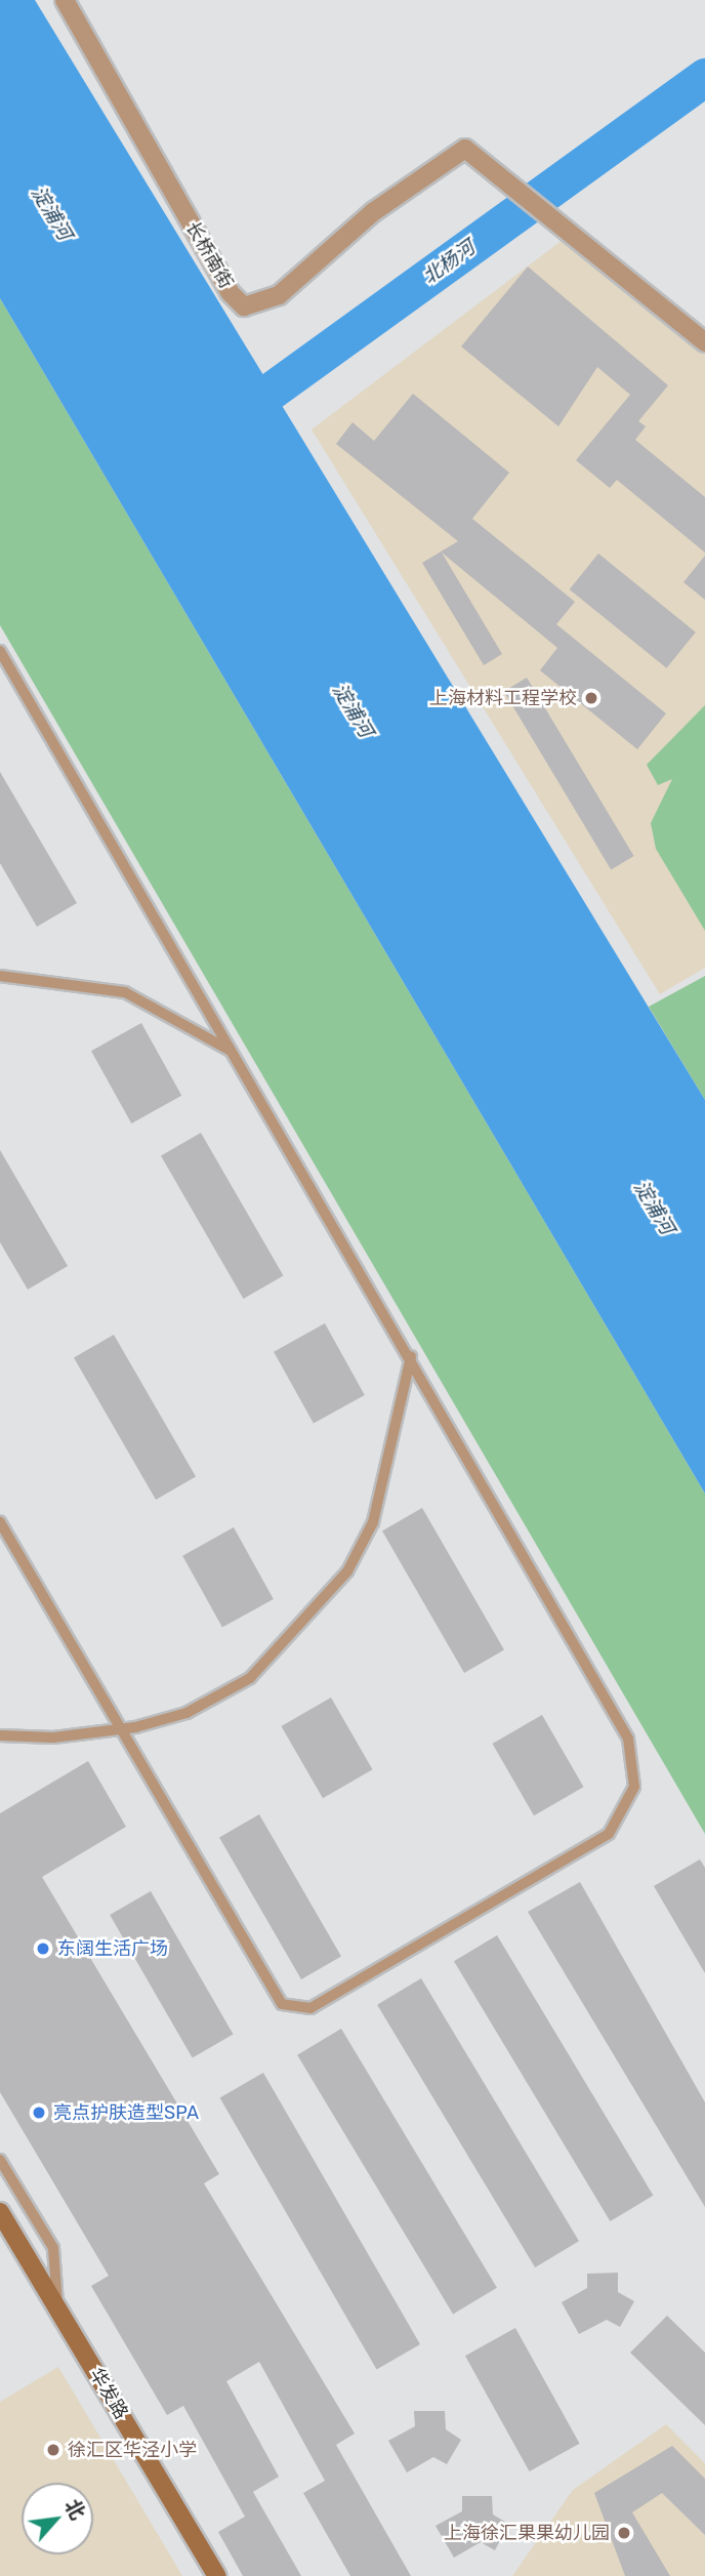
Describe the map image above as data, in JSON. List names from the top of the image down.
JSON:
{
  "streets": {
    "street": ["长桥南街", "华发路"]
  },
  "water": ["淀浦河", "北杨河"],
  "places": [
    "上海材料工程学校",
    "东阔生活广场",
    "亮点护肤造型SPA",
    "徐汇区华泾小学",
    "上海徐汇果果幼儿园"
  ],
  "north": "top right"
}
